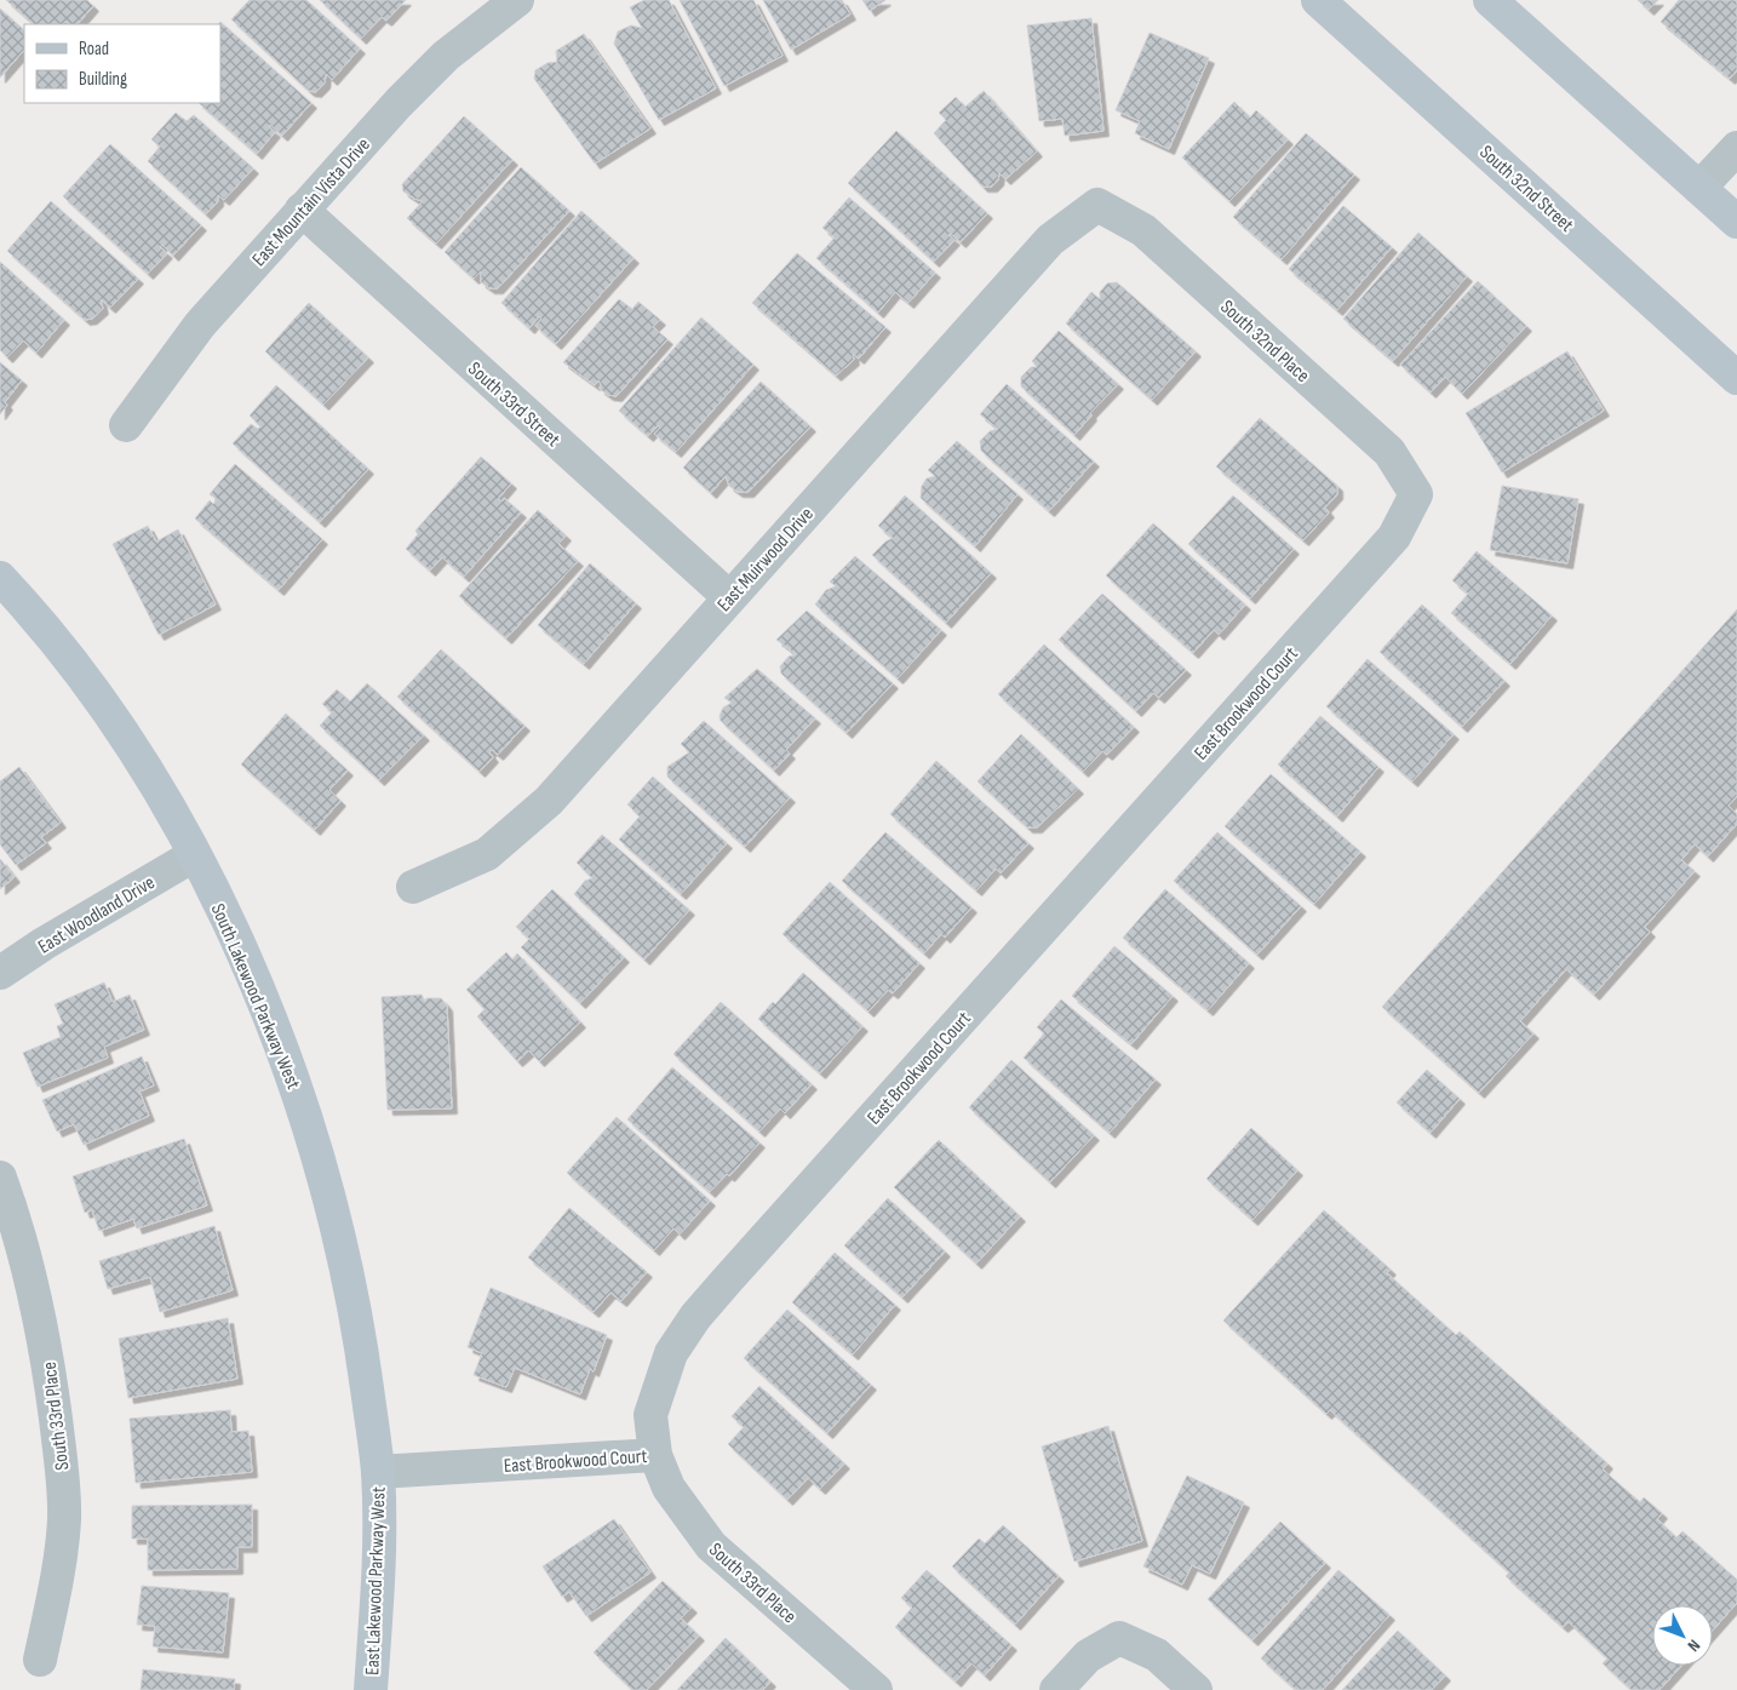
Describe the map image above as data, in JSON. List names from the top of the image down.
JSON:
{
  "streets": {
    "street": [
      "South 32nd Street",
      "East Mountain Vista Drive",
      "South 32nd Place",
      "South 33rd Street",
      "East Muirwood Drive",
      "East Brookwood Court",
      "East Woodland Drive",
      "South Lakewood Parkway West",
      "South 33rd Place",
      "East Lakewood Parkway West"
    ]
  },
  "crossings": [
    ["East Mountain Vista Drive", "South 33rd Street"],
    ["South 32nd Place", "East Muirwood Drive"],
    ["South 32nd Place", "East Brookwood Court"],
    ["South 33rd Street", "East Muirwood Drive"],
    ["East Brookwood Court", "South Lakewood Parkway West"],
    ["East Brookwood Court", "South 33rd Place"],
    ["East Brookwood Court", "East Lakewood Parkway West"],
    ["East Woodland Drive", "South Lakewood Parkway West"],
    ["South Lakewood Parkway West", "East Lakewood Parkway West"]
  ],
  "legend": ["Road", "Building"],
  "north": "bottom right"
}
